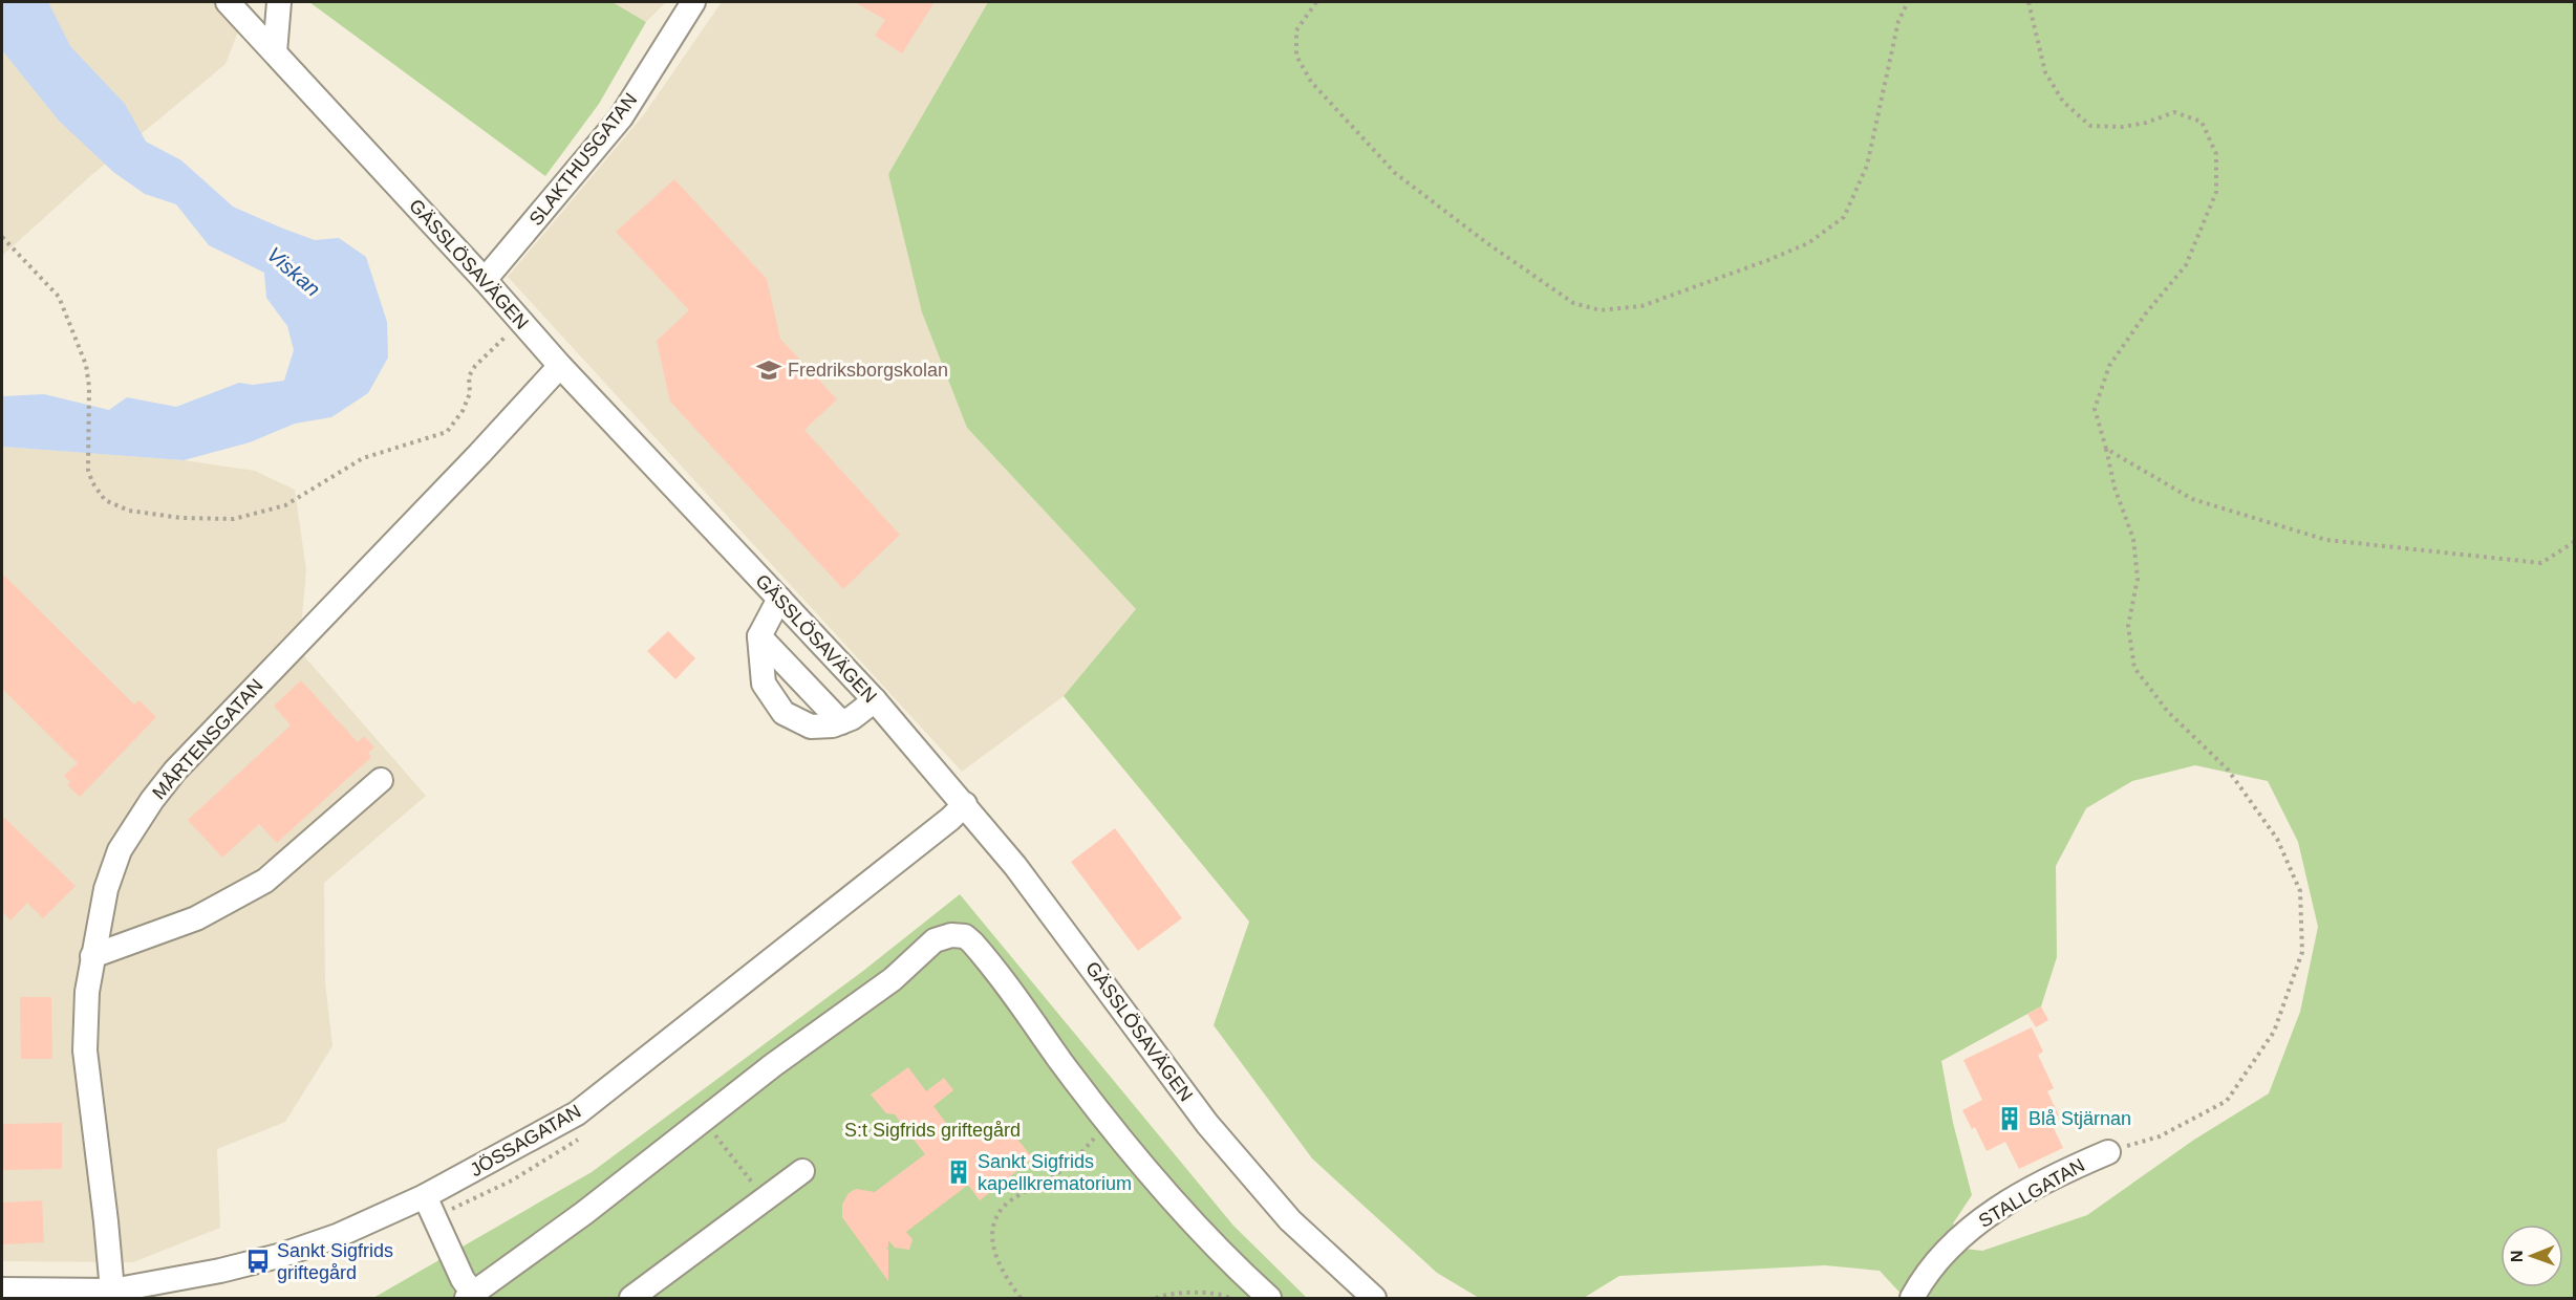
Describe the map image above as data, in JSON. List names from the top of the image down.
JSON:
{
  "streets": {
    "street": [
      "SLAKTHUSGATAN",
      "GÄSSLÖSAVÄGEN",
      "MÅRTENSGATAN",
      "JÖSSAGATAN",
      "STALLGATAN"
    ]
  },
  "crossings": [
    ["SLAKTHUSGATAN", "GÄSSLÖSAVÄGEN"],
    ["GÄSSLÖSAVÄGEN", "MÅRTENSGATAN"],
    ["GÄSSLÖSAVÄGEN", "JÖSSAGATAN"],
    ["MÅRTENSGATAN", "JÖSSAGATAN"]
  ],
  "water": ["Viskan"],
  "parks": ["S:t Sigfrids griftegård"],
  "places": {
    "school or university": ["Fredriksborgskolan"],
    "building": ["Blå Stjärnan", "Sankt Sigfrids kapellkrematorium"],
    "bus stop": ["Sankt Sigfrids griftegård"]
  },
  "north": "left"
}
